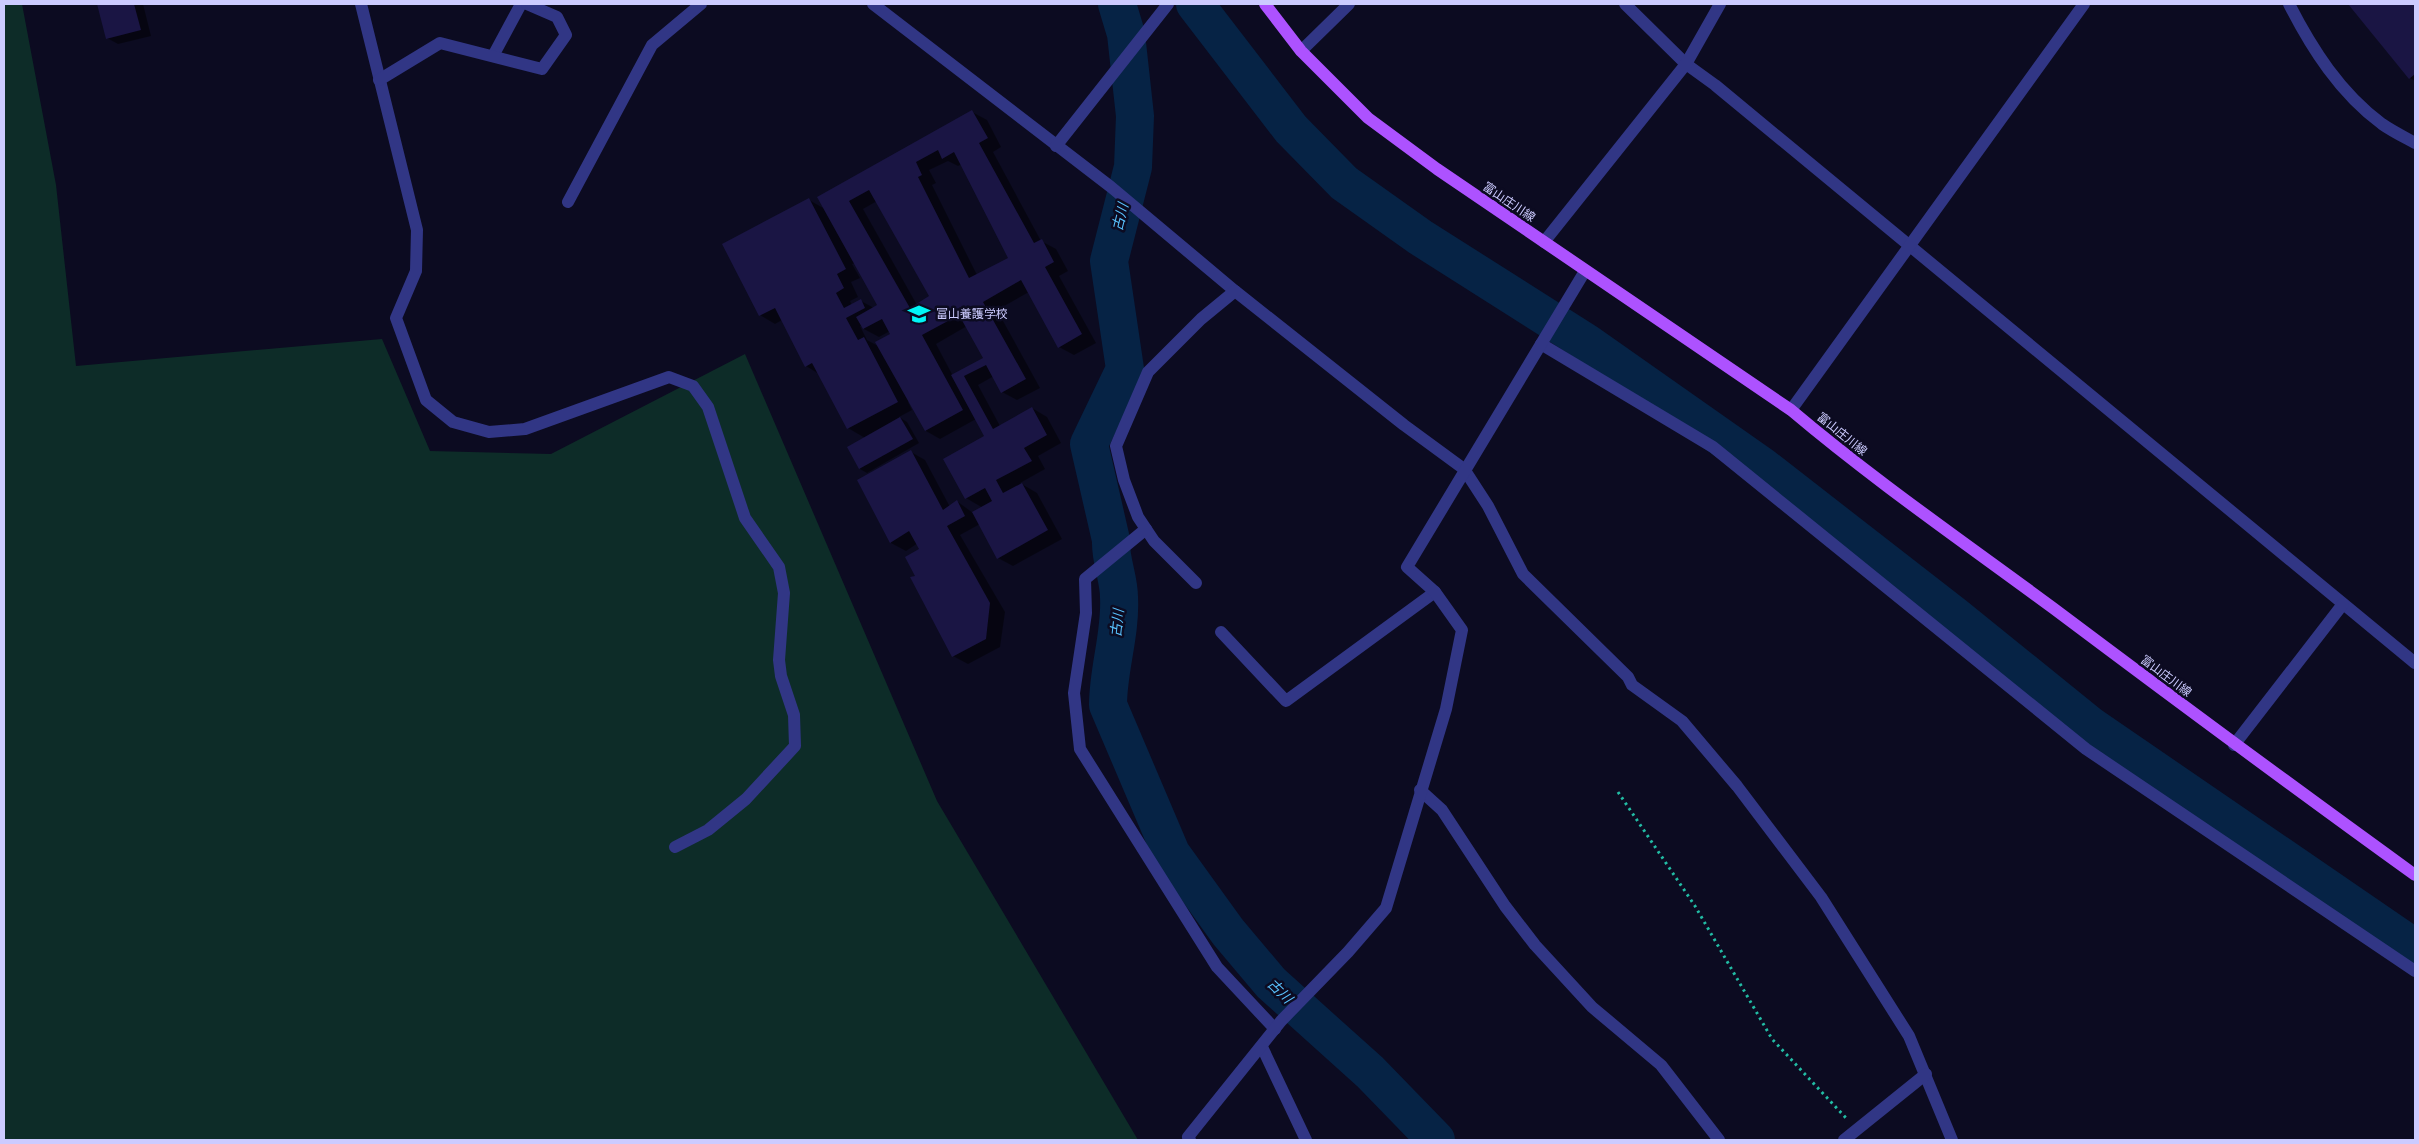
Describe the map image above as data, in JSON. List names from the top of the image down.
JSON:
{
  "streets": {
    "main road": ["富山庄川線"]
  },
  "water": ["古川"],
  "places": {
    "school or university": ["富山養護学校"]
  }
}
